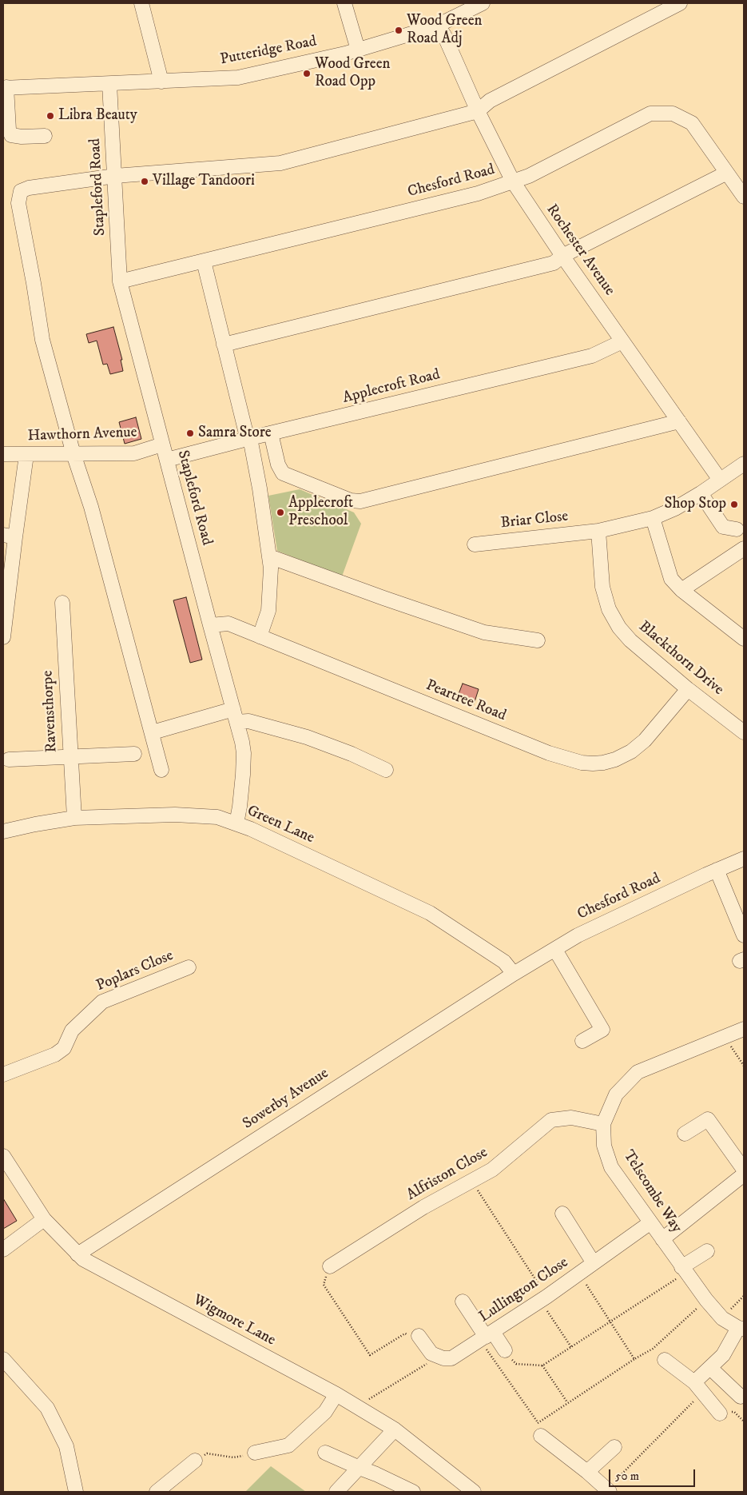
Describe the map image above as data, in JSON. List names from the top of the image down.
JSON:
{
  "streets": {
    "street": [
      "Putteridge Road",
      "Chesford Road",
      "Stapleford Road",
      "Rochester Avenue",
      "Applecroft Road",
      "Hawthorn Avenue",
      "Briar Close",
      "Blackthorn Drive",
      "Peartree Road",
      "Ravensthorpe",
      "Green Lane",
      "Poplars Close",
      "Sowerby Avenue",
      "Alfriston Close",
      "Telscombe Way",
      "Lullington Close",
      "Wigmore Lane"
    ]
  },
  "crossings": [
    ["Putteridge Road", "Stapleford Road"],
    ["Putteridge Road", "Rochester Avenue"],
    ["Chesford Road", "Stapleford Road"],
    ["Chesford Road", "Rochester Avenue"],
    ["Chesford Road", "Green Lane"],
    ["Chesford Road", "Sowerby Avenue"],
    ["Stapleford Road", "Applecroft Road"],
    ["Stapleford Road", "Hawthorn Avenue"],
    ["Stapleford Road", "Peartree Road"],
    ["Stapleford Road", "Green Lane"],
    ["Rochester Avenue", "Applecroft Road"],
    ["Rochester Avenue", "Briar Close"],
    ["Briar Close", "Blackthorn Drive"],
    ["Blackthorn Drive", "Peartree Road"],
    ["Ravensthorpe", "Green Lane"],
    ["Green Lane", "Sowerby Avenue"],
    ["Sowerby Avenue", "Wigmore Lane"],
    ["Alfriston Close", "Telscombe Way"],
    ["Telscombe Way", "Lullington Close"]
  ],
  "places": [
    "Wood Green Road Adj",
    "Wood Green Road Opp",
    "Libra Beauty",
    "Village Tandoori",
    "Samra Store",
    "Shop Stop",
    "Applecroft Preschool"
  ],
  "scale_bar": "50 m"
}
